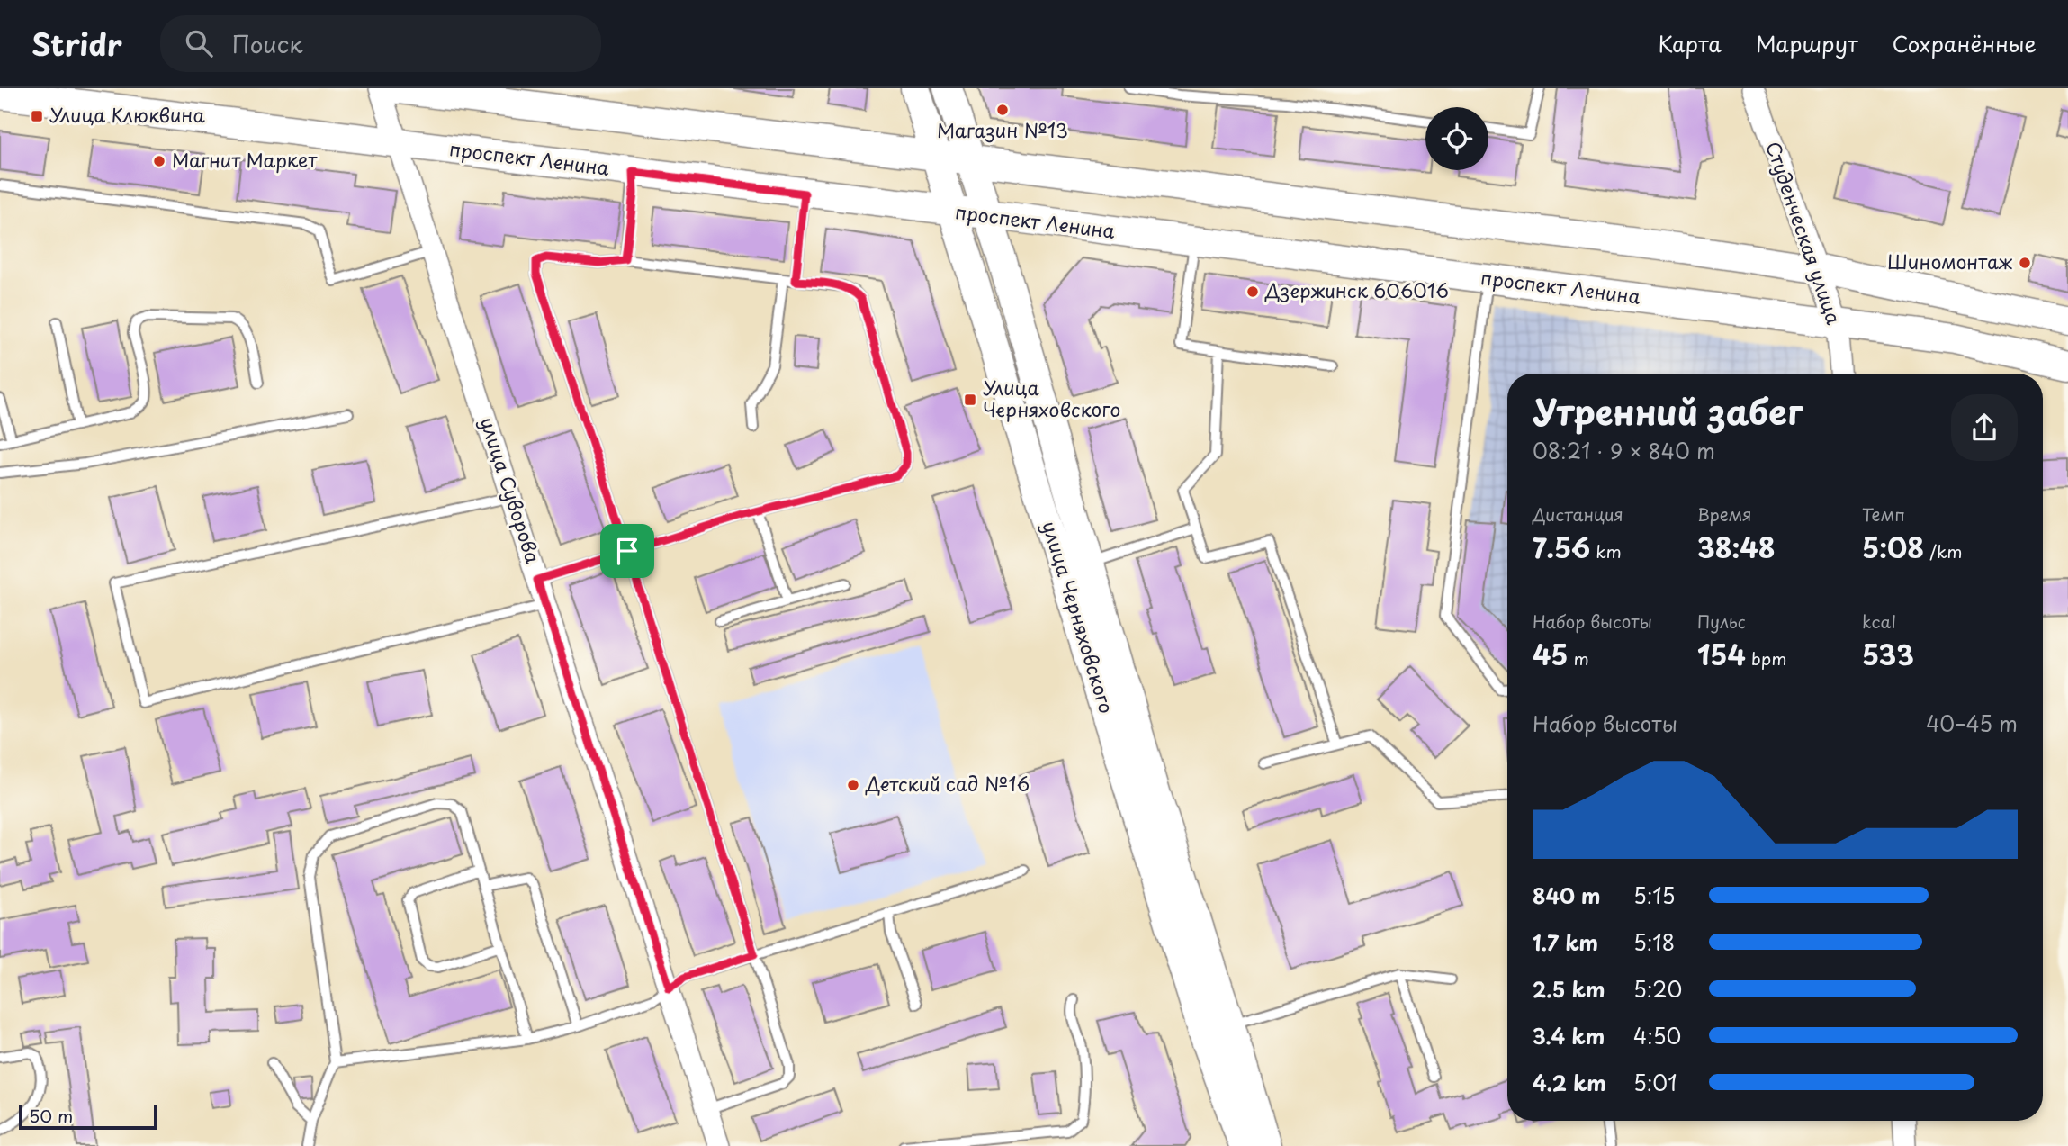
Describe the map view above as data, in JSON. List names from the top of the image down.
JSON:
{
  "streets": {
    "main road": ["проспект Ленина", "улица Черняховского"],
    "street": ["Студенческая улица", "улица Суворова"]
  },
  "crossings": [
    ["проспект Ленина", "Студенческая улица"],
    ["проспект Ленина", "улица Суворова"],
    ["проспект Ленина", "улица Черняховского"]
  ],
  "places": {
    "other": [
      "Магазин №13",
      "Магнит Маркет",
      "Шиномонтаж",
      "Дзержинск 606016",
      "Детский сад №16"
    ],
    "transit": ["Улица Клюквина", "Улица Черняховского"]
  },
  "scale_bar": "50 m",
  "page": {
    "header": "Stridr",
    "search": "Поиск",
    "nav": ["Карта", "Маршрут", "Сохранённые"],
    "heading": ["Утренний забег", "08:21 · 9 × 840 m"],
    "stats": [
      ["Дистанция", "7.56 km"],
      ["Время", "38:48"],
      ["Темп", "5:08 /km"],
      ["Набор высоты", "45 m"],
      ["Пульс", "154 bpm"],
      ["kcal", "533"]
    ],
    "chart": ["Набор высоты", "40–45 m"],
    "list": [
      {
        "name": "840 m",
        "note": "5:15"
      },
      {
        "name": "1.7 km",
        "note": "5:18"
      },
      {
        "name": "2.5 km",
        "note": "5:20"
      },
      {
        "name": "3.4 km",
        "note": "4:50"
      },
      {
        "name": "4.2 km",
        "note": "5:01"
      }
    ],
    "scale": "50 m"
  }
}
